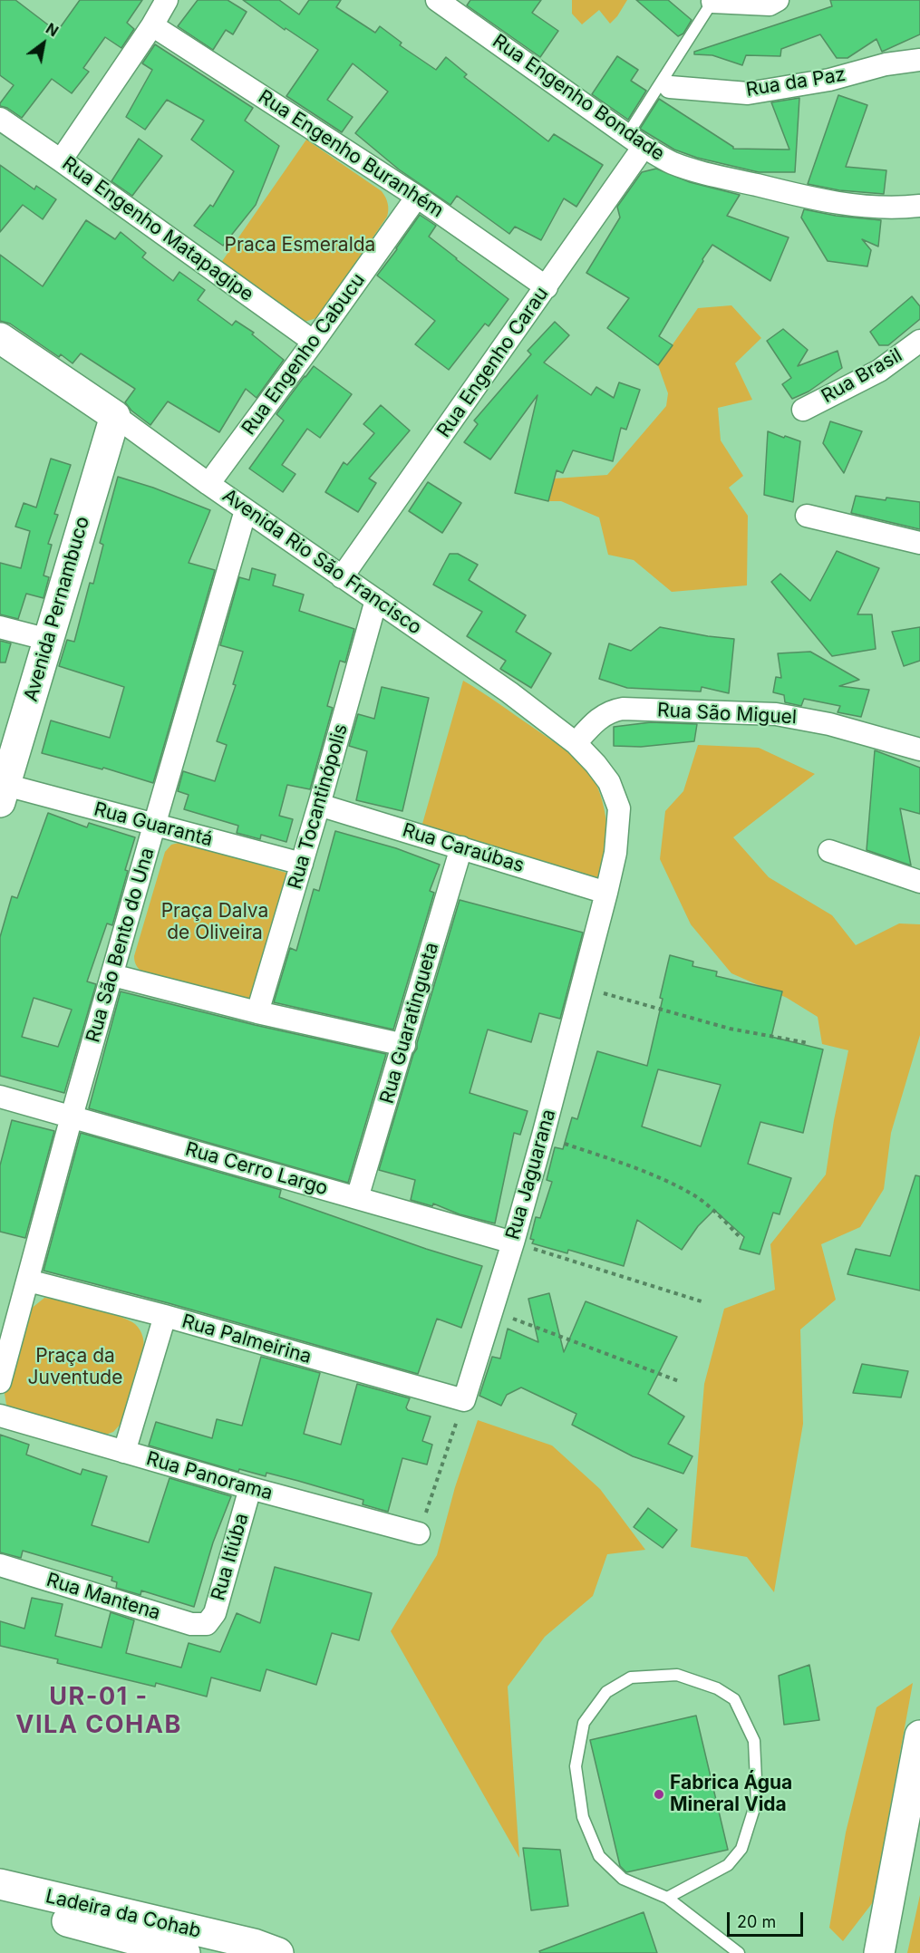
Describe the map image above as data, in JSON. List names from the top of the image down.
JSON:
{
  "streets": {
    "main road": ["Avenida Rio São Francisco", "Avenida Pernambuco", "Ladeira da Cohab"],
    "street": [
      "Rua da Paz",
      "Rua Engenho Bondade",
      "Rua Engenho Buranhém",
      "Rua Engenho Matapagipe",
      "Rua Engenho Cabucu",
      "Rua Engenho Carau",
      "Rua Brasil",
      "Rua São Miguel",
      "Rua Tocantinópolis",
      "Rua Guarantá",
      "Rua Caraúbas",
      "Rua São Bento do Una",
      "Rua Guaratingueta",
      "Rua Cerro Largo",
      "Rua Jaguarana",
      "Rua Palmeirina",
      "Rua Panorama",
      "Rua Itiúba",
      "Rua Mantena"
    ]
  },
  "crossings": [
    ["Rua Engenho Bondade", "Rua Engenho Carau"],
    ["Rua Engenho Buranhém", "Rua Engenho Cabucu"],
    ["Rua Engenho Buranhém", "Rua Engenho Carau"],
    ["Rua Engenho Matapagipe", "Rua Engenho Cabucu"],
    ["Rua Engenho Cabucu", "Avenida Rio São Francisco"],
    ["Rua Engenho Carau", "Avenida Rio São Francisco"],
    ["Avenida Rio São Francisco", "Avenida Pernambuco"],
    ["Avenida Rio São Francisco", "Rua São Miguel"],
    ["Avenida Rio São Francisco", "Rua Tocantinópolis"],
    ["Avenida Rio São Francisco", "Rua São Bento do Una"],
    ["Avenida Rio São Francisco", "Rua Jaguarana"],
    ["Avenida Pernambuco", "Rua Guarantá"],
    ["Rua Tocantinópolis", "Rua Guarantá"],
    ["Rua Tocantinópolis", "Rua Caraúbas"],
    ["Rua Guarantá", "Rua São Bento do Una"],
    ["Rua Caraúbas", "Rua Guaratingueta"],
    ["Rua Caraúbas", "Rua Jaguarana"],
    ["Rua São Bento do Una", "Rua Cerro Largo"],
    ["Rua São Bento do Una", "Rua Palmeirina"],
    ["Rua Guaratingueta", "Rua Cerro Largo"],
    ["Rua Cerro Largo", "Rua Jaguarana"],
    ["Rua Jaguarana", "Rua Palmeirina"],
    ["Rua Panorama", "Rua Itiúba"],
    ["Rua Itiúba", "Rua Mantena"]
  ],
  "districts": ["UR-01 - VILA COHAB"],
  "parks": ["Praca Esmeralda", "Praça Dalva de Oliveira", "Praça da Juventude"],
  "places": ["Fabrica Água Mineral Vida"],
  "scale_bar": "20 m",
  "north": "top right"
}
